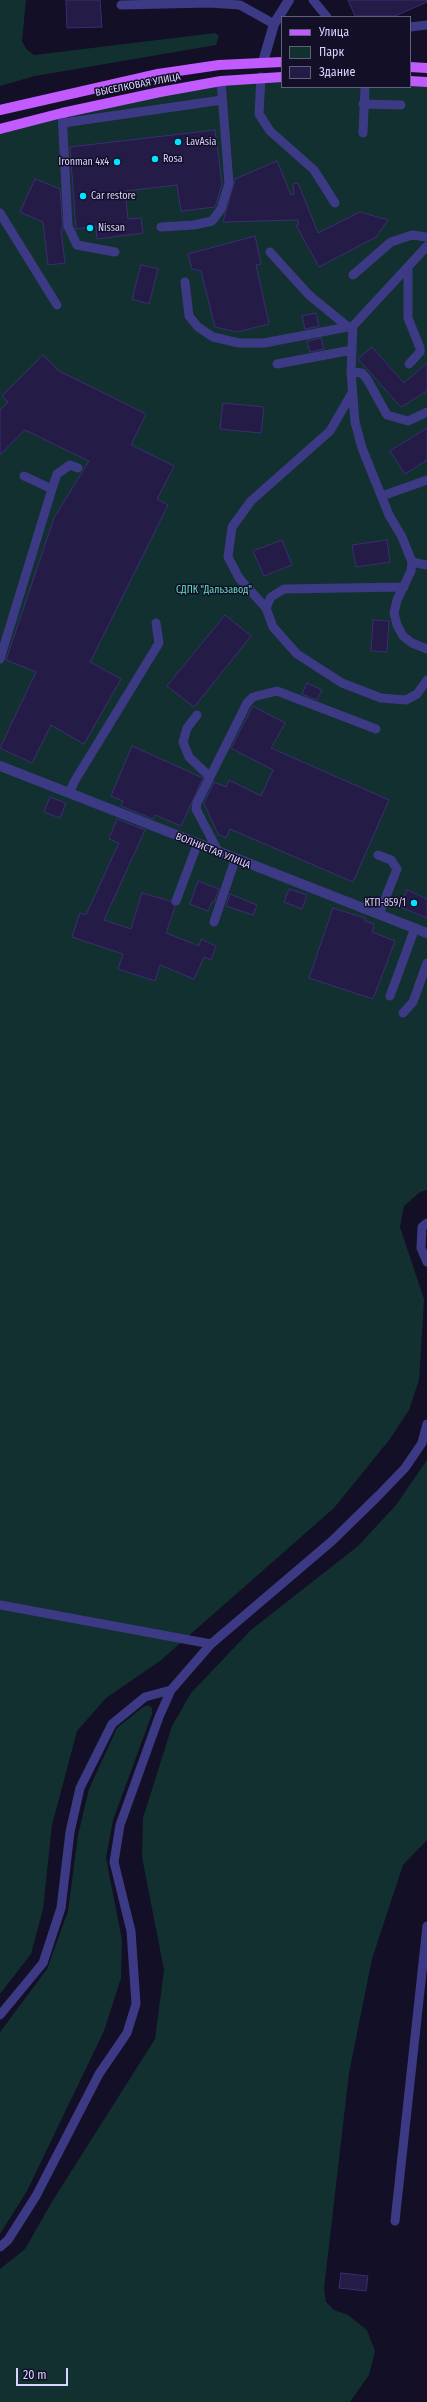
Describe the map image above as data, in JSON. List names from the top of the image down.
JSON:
{
  "streets": {
    "main road": ["ВЫСЕЛКОВАЯ УЛИЦА"],
    "street": ["ВОЛНИСТАЯ УЛИЦА"]
  },
  "parks": ["СДПК \"Дальзавод\""],
  "places": [
    "LavAsia",
    "Rosa",
    "Ironman 4x4",
    "Car restore",
    "Nissan",
    "КТП-859/1"
  ],
  "legend": ["Улица", "Парк", "Здание"],
  "scale_bar": "20 m"
}
